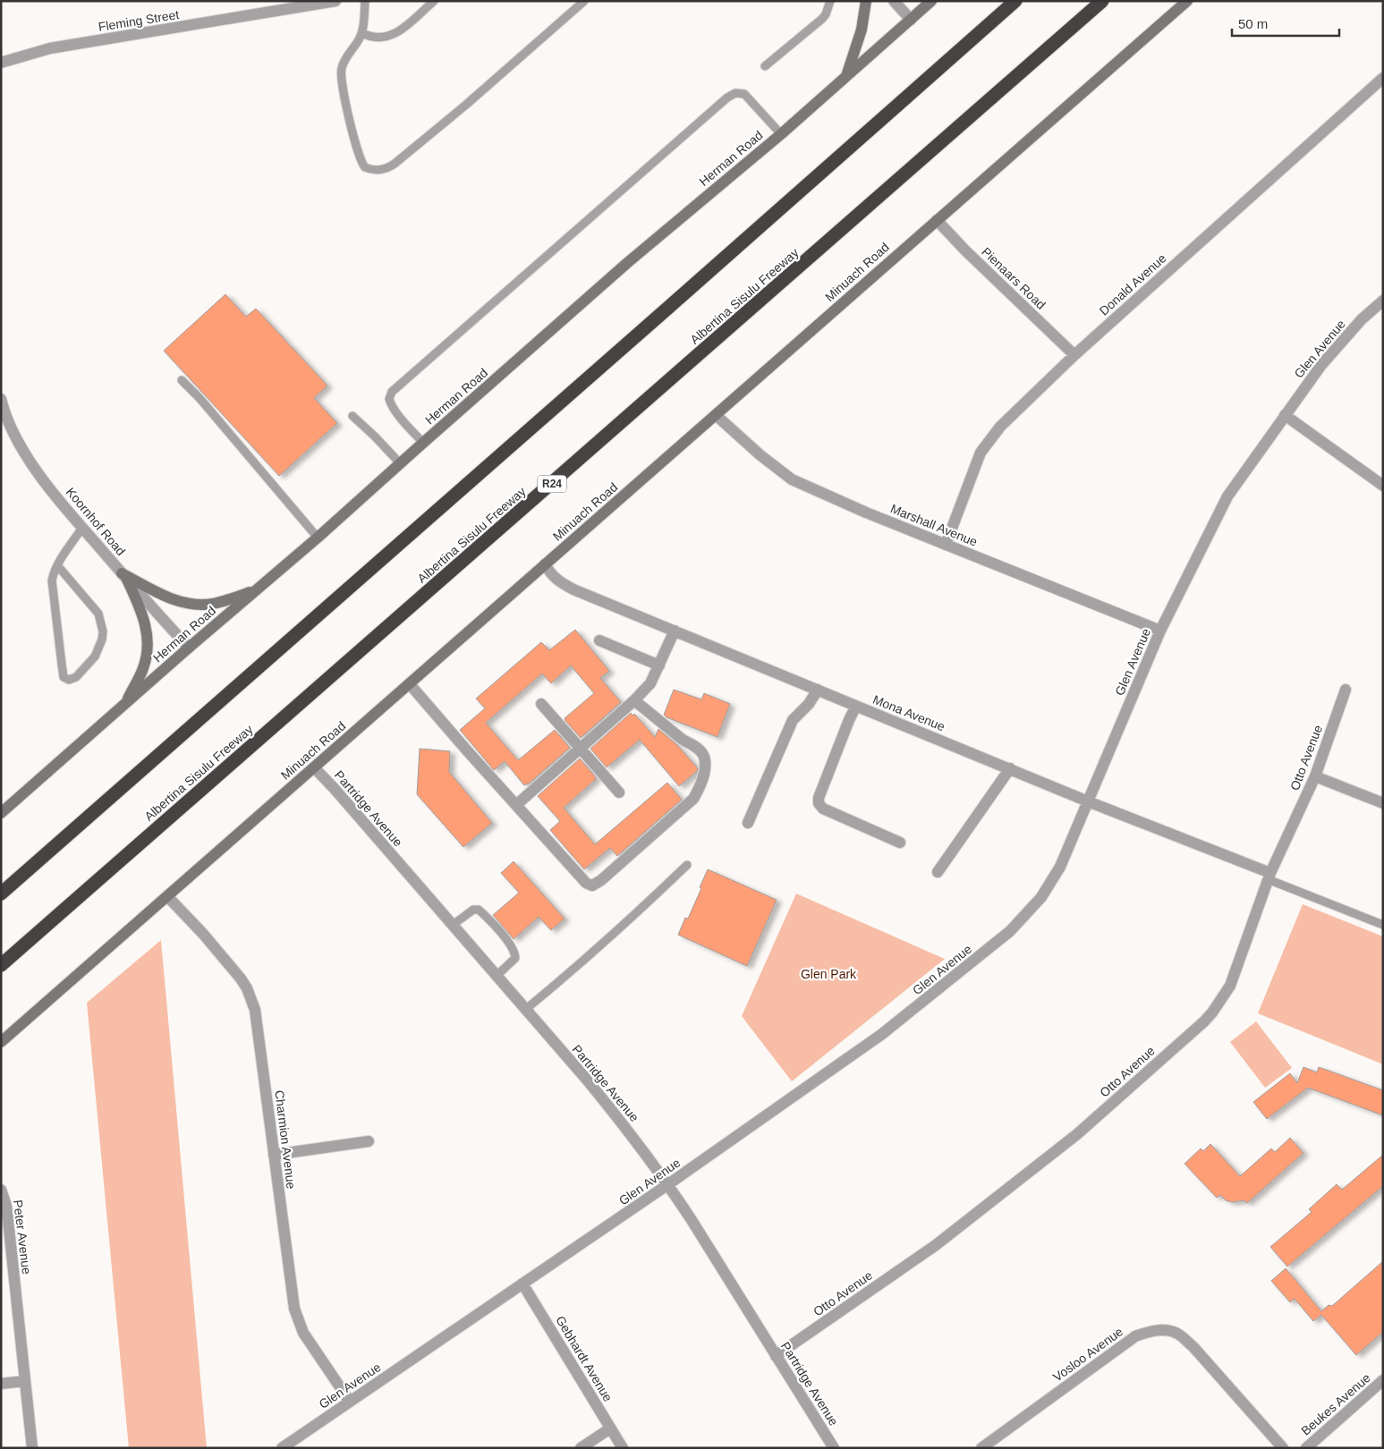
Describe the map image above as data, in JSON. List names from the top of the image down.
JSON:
{
  "streets": {
    "highway": ["Albertina Sisulu Freeway", "R24"],
    "main road": ["Herman Road", "Minuach Road"],
    "street": [
      "Fleming Street",
      "Pienaars Road",
      "Donald Avenue",
      "Glen Avenue",
      "Koornhof Road",
      "Marshall Avenue",
      "Mona Avenue",
      "Otto Avenue",
      "Partridge Avenue",
      "Charmion Avenue",
      "Peter Avenue",
      "Vosloo Avenue",
      "Gebhardt Avenue",
      "Beukes Avenue"
    ]
  },
  "crossings": [
    ["Herman Road", "Koornhof Road"],
    ["Minuach Road", "Pienaars Road"],
    ["Minuach Road", "Marshall Avenue"],
    ["Minuach Road", "Mona Avenue"],
    ["Minuach Road", "Partridge Avenue"],
    ["Minuach Road", "Charmion Avenue"],
    ["Pienaars Road", "Donald Avenue"],
    ["Donald Avenue", "Marshall Avenue"],
    ["Glen Avenue", "Marshall Avenue"],
    ["Glen Avenue", "Mona Avenue"],
    ["Glen Avenue", "Partridge Avenue"],
    ["Glen Avenue", "Charmion Avenue"],
    ["Glen Avenue", "Gebhardt Avenue"],
    ["Mona Avenue", "Otto Avenue"],
    ["Otto Avenue", "Partridge Avenue"]
  ],
  "parks": ["Glen Park"],
  "scale_bar": "50 m"
}
